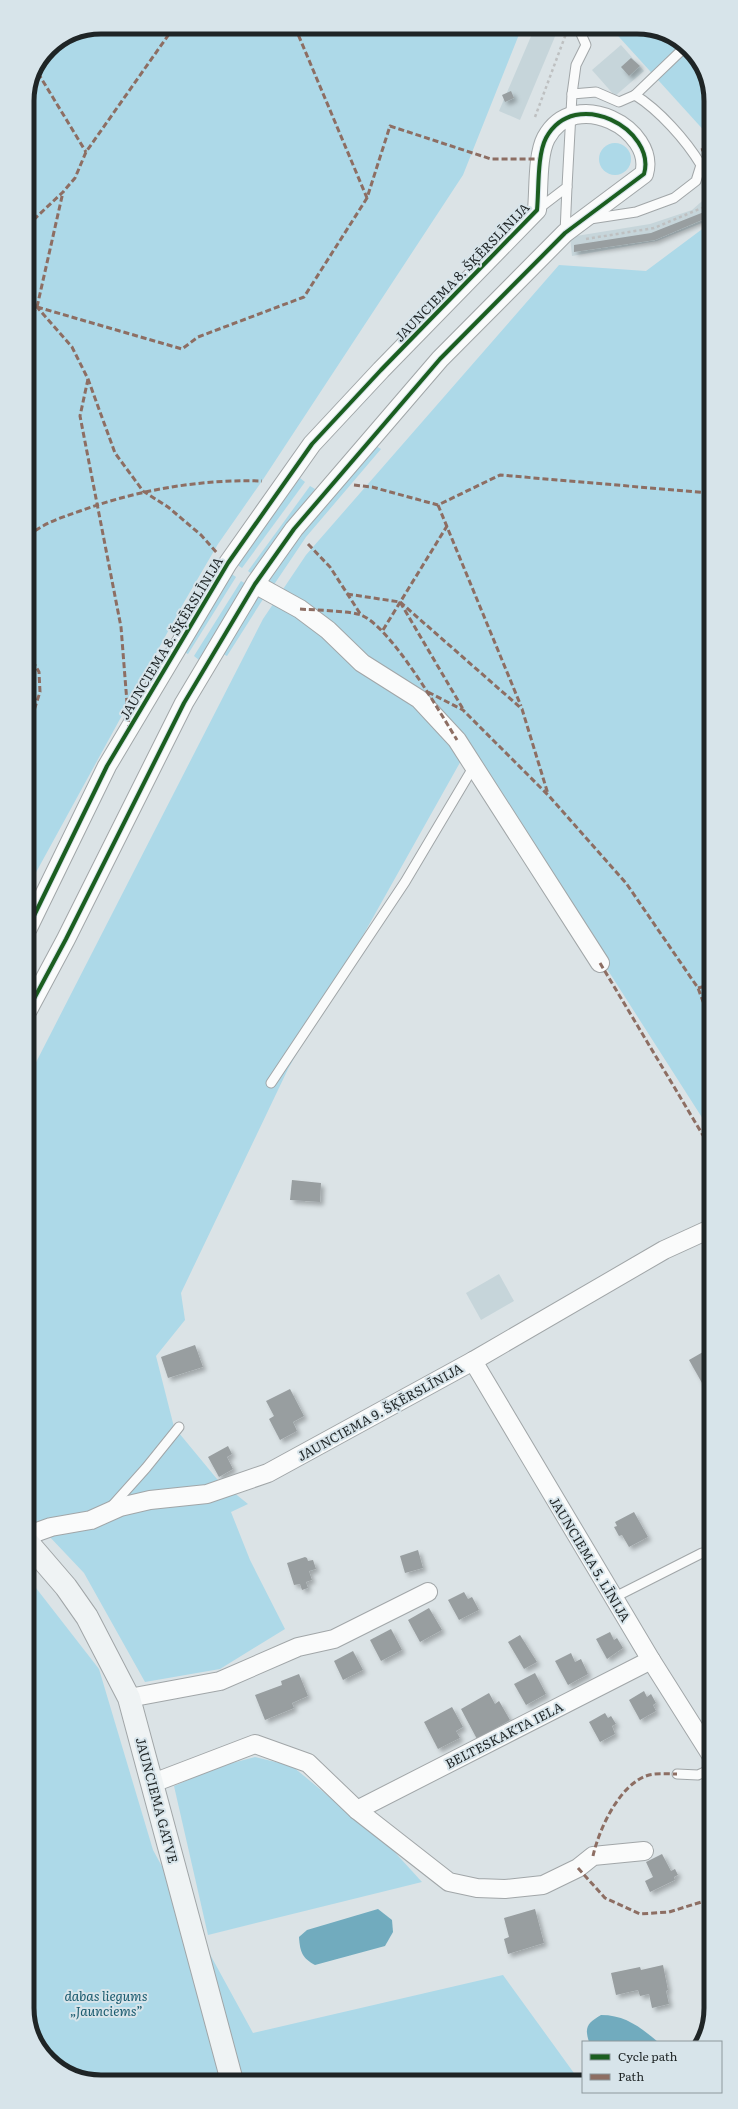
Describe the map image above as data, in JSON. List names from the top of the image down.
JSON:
{
  "streets": {
    "main road": ["JAUNCIEMA GATVE"],
    "street": [
      "JAUNCIEMA 8. ŠĶĒRSLĪNIJA",
      "JAUNCIEMA 9. ŠĶĒRSLĪNIJA",
      "JAUNCIEMA 5. LĪNIJA",
      "BELTESKAKTA IELA"
    ]
  },
  "crossings": [
    ["JAUNCIEMA 9. ŠĶĒRSLĪNIJA", "JAUNCIEMA 5. LĪNIJA"],
    ["JAUNCIEMA 5. LĪNIJA", "BELTESKAKTA IELA"]
  ],
  "parks": ["dabas liegums „Jaunciems”"],
  "legend": ["Cycle path", "Path"]
}
